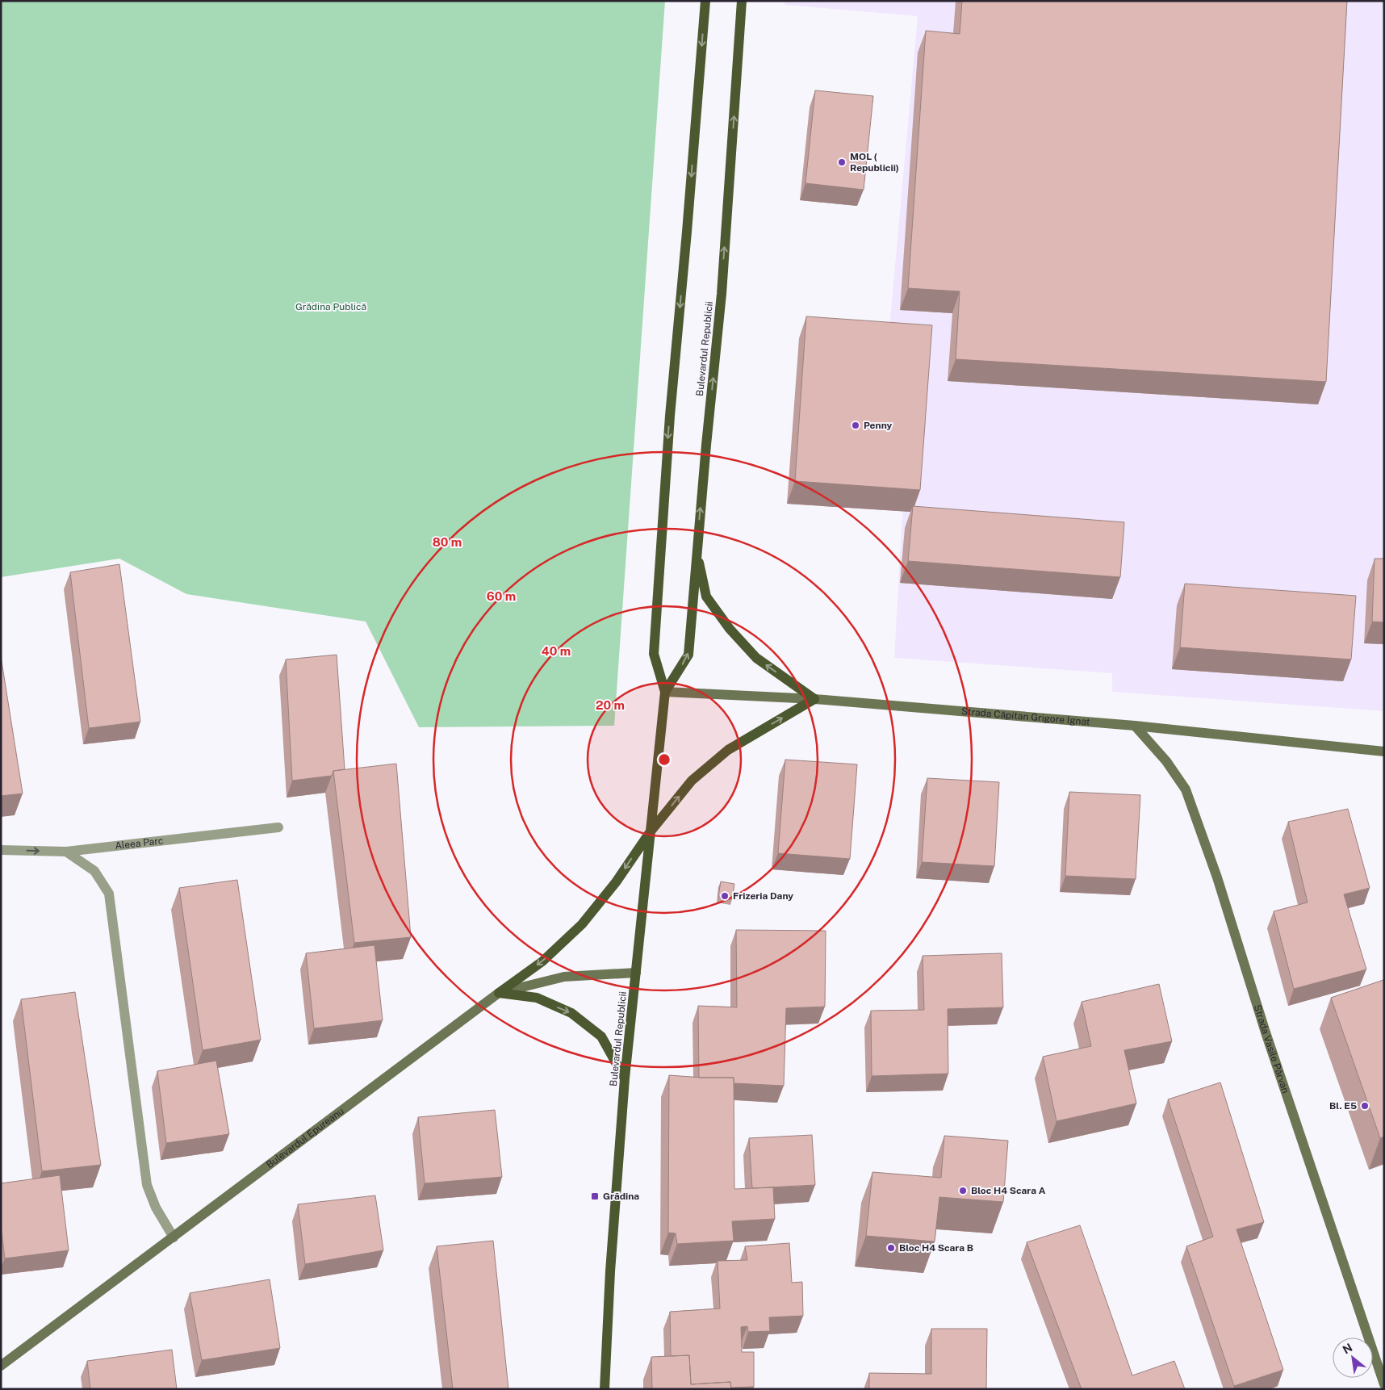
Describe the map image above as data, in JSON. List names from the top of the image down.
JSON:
{
  "streets": {
    "main road": [
      "Bulevardul Republicii",
      "Strada Căpitan Grigore Ignat",
      "Strada Vasile Pârvan",
      "Bulevardul Epureanu"
    ],
    "street": ["Aleea Parc"]
  },
  "crossings": [
    ["Bulevardul Republicii", "Strada Căpitan Grigore Ignat"],
    ["Bulevardul Republicii", "Bulevardul Epureanu"],
    ["Strada Căpitan Grigore Ignat", "Strada Vasile Pârvan"]
  ],
  "parks": ["Grădina Publică"],
  "places": {
    "other": [
      "MOL ( Republicii)",
      "Penny",
      "Frizeria Dany",
      "Bl. E5",
      "Bloc H4 Scara A",
      "Bloc H4 Scara B"
    ],
    "transit": ["Grădina"]
  },
  "north": "top left",
  "rings": [
    "80 m",
    "60 m",
    "40 m",
    "20 m"
  ]
}
